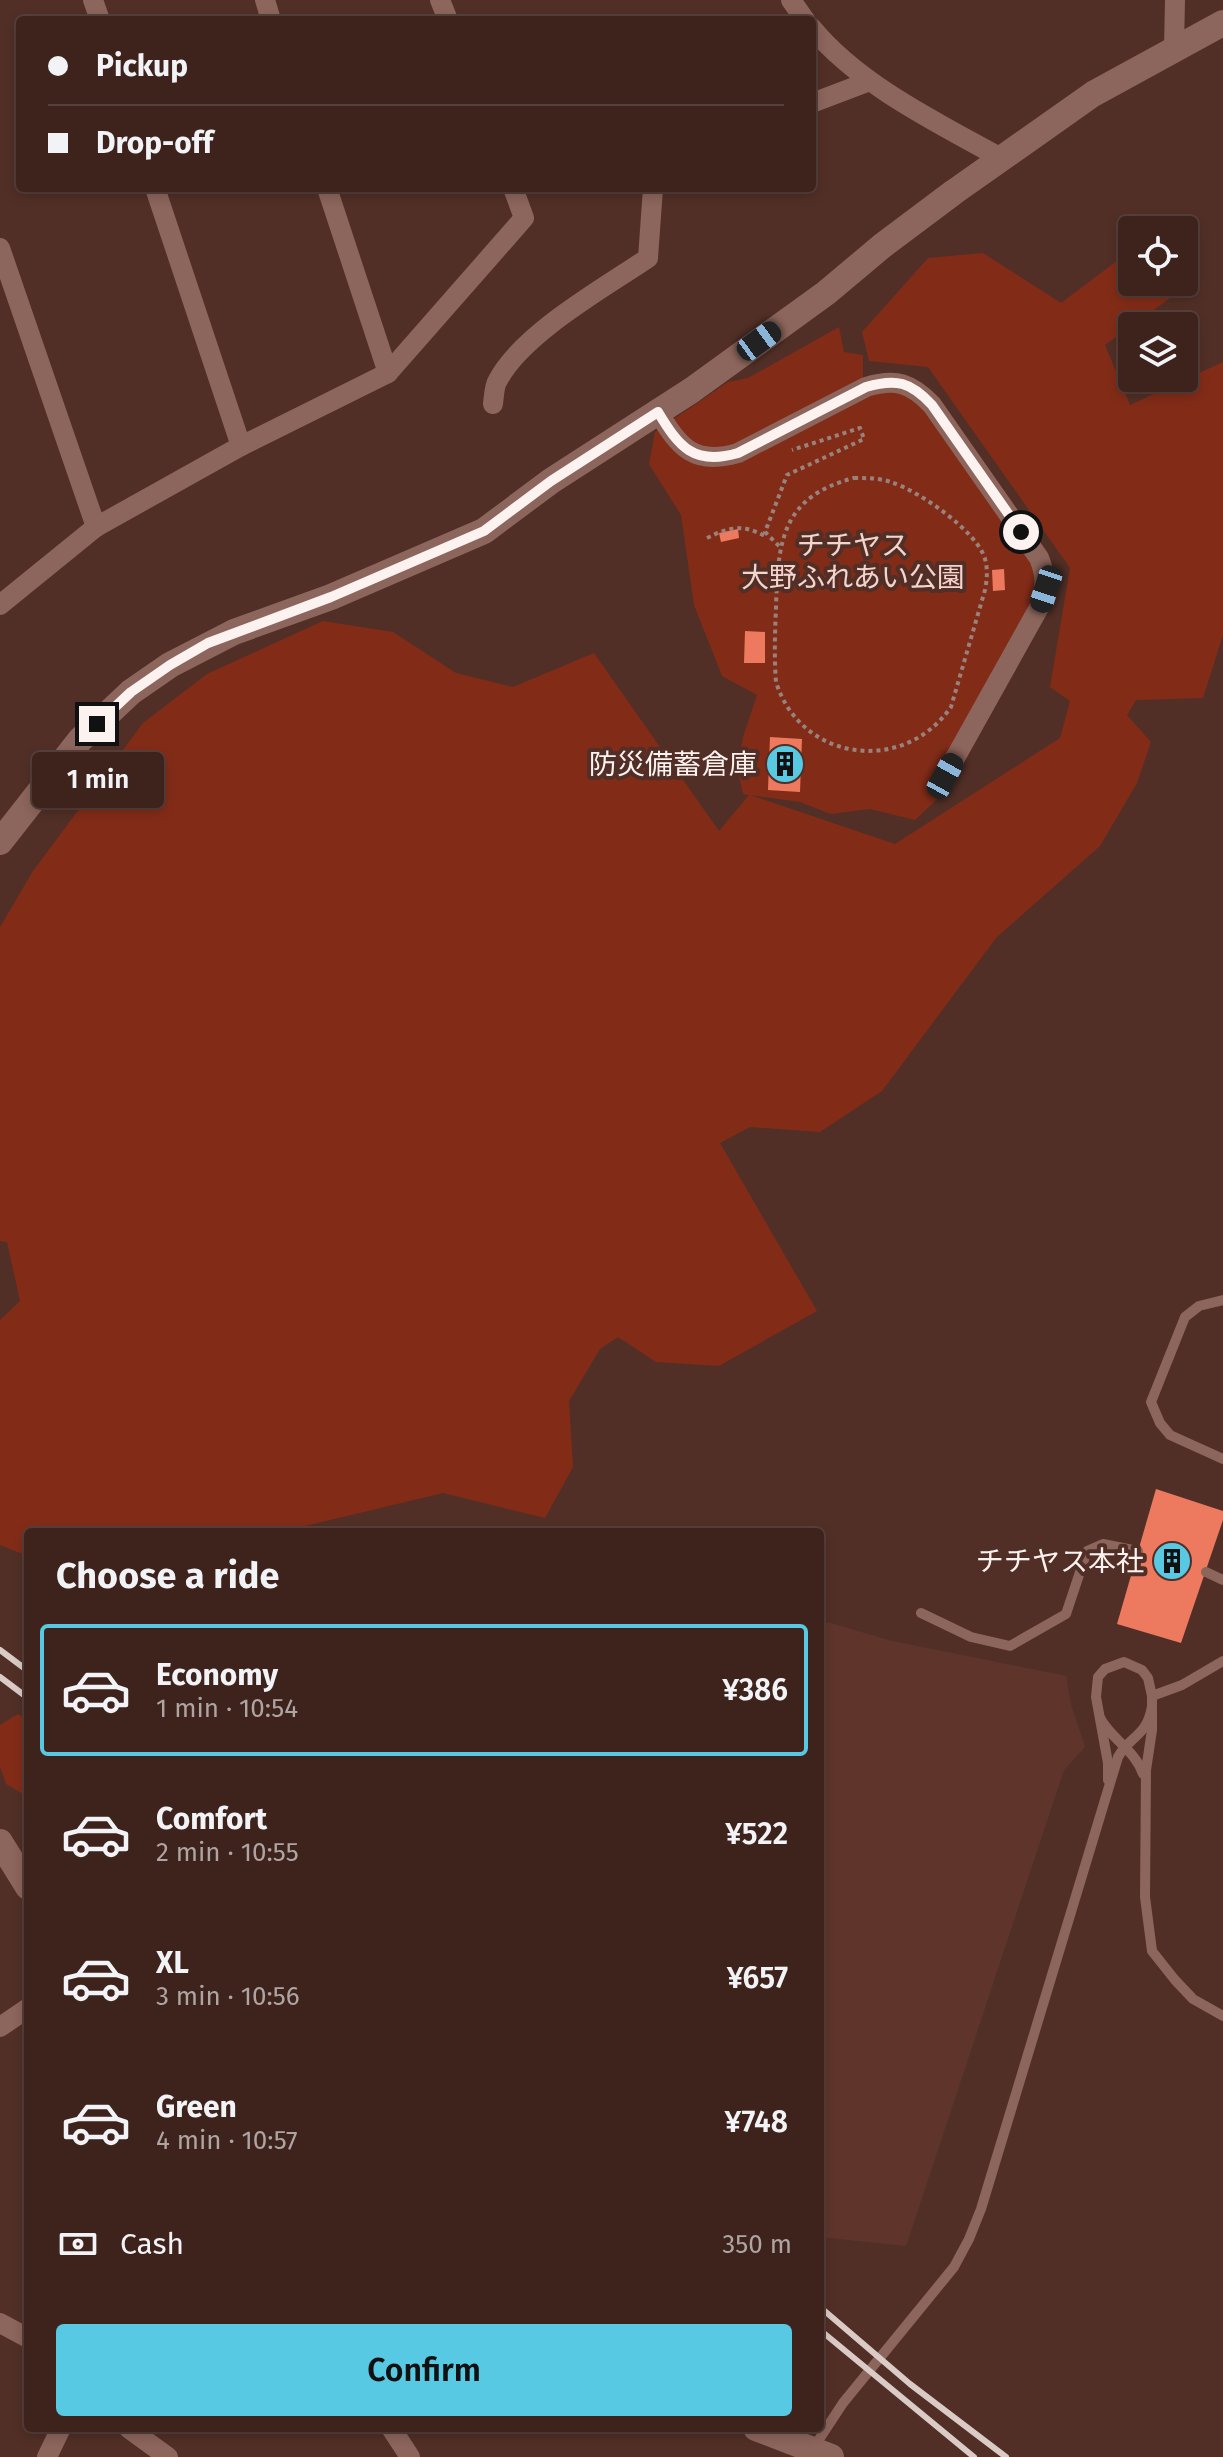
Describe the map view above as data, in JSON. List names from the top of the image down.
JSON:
{
  "parks": ["チチヤス 大野ふれあい公園"],
  "places": {
    "building": ["防災備蓄倉庫", "チチヤス本社"]
  },
  "page": {
    "banner": ["Pickup", "Drop-off"],
    "bubble": "1 min",
    "heading": "Choose a ride",
    "list": [
      {
        "name": "Economy",
        "note": "1 min · 10:54",
        "value": "¥386"
      },
      {
        "name": "Comfort",
        "note": "2 min · 10:55",
        "value": "¥522"
      },
      {
        "name": "XL",
        "note": "3 min · 10:56",
        "value": "¥657"
      },
      {
        "name": "Green",
        "note": "4 min · 10:57",
        "value": "¥748"
      }
    ],
    "pay": ["Cash", "350 m"],
    "buttons": "Confirm"
  }
}
